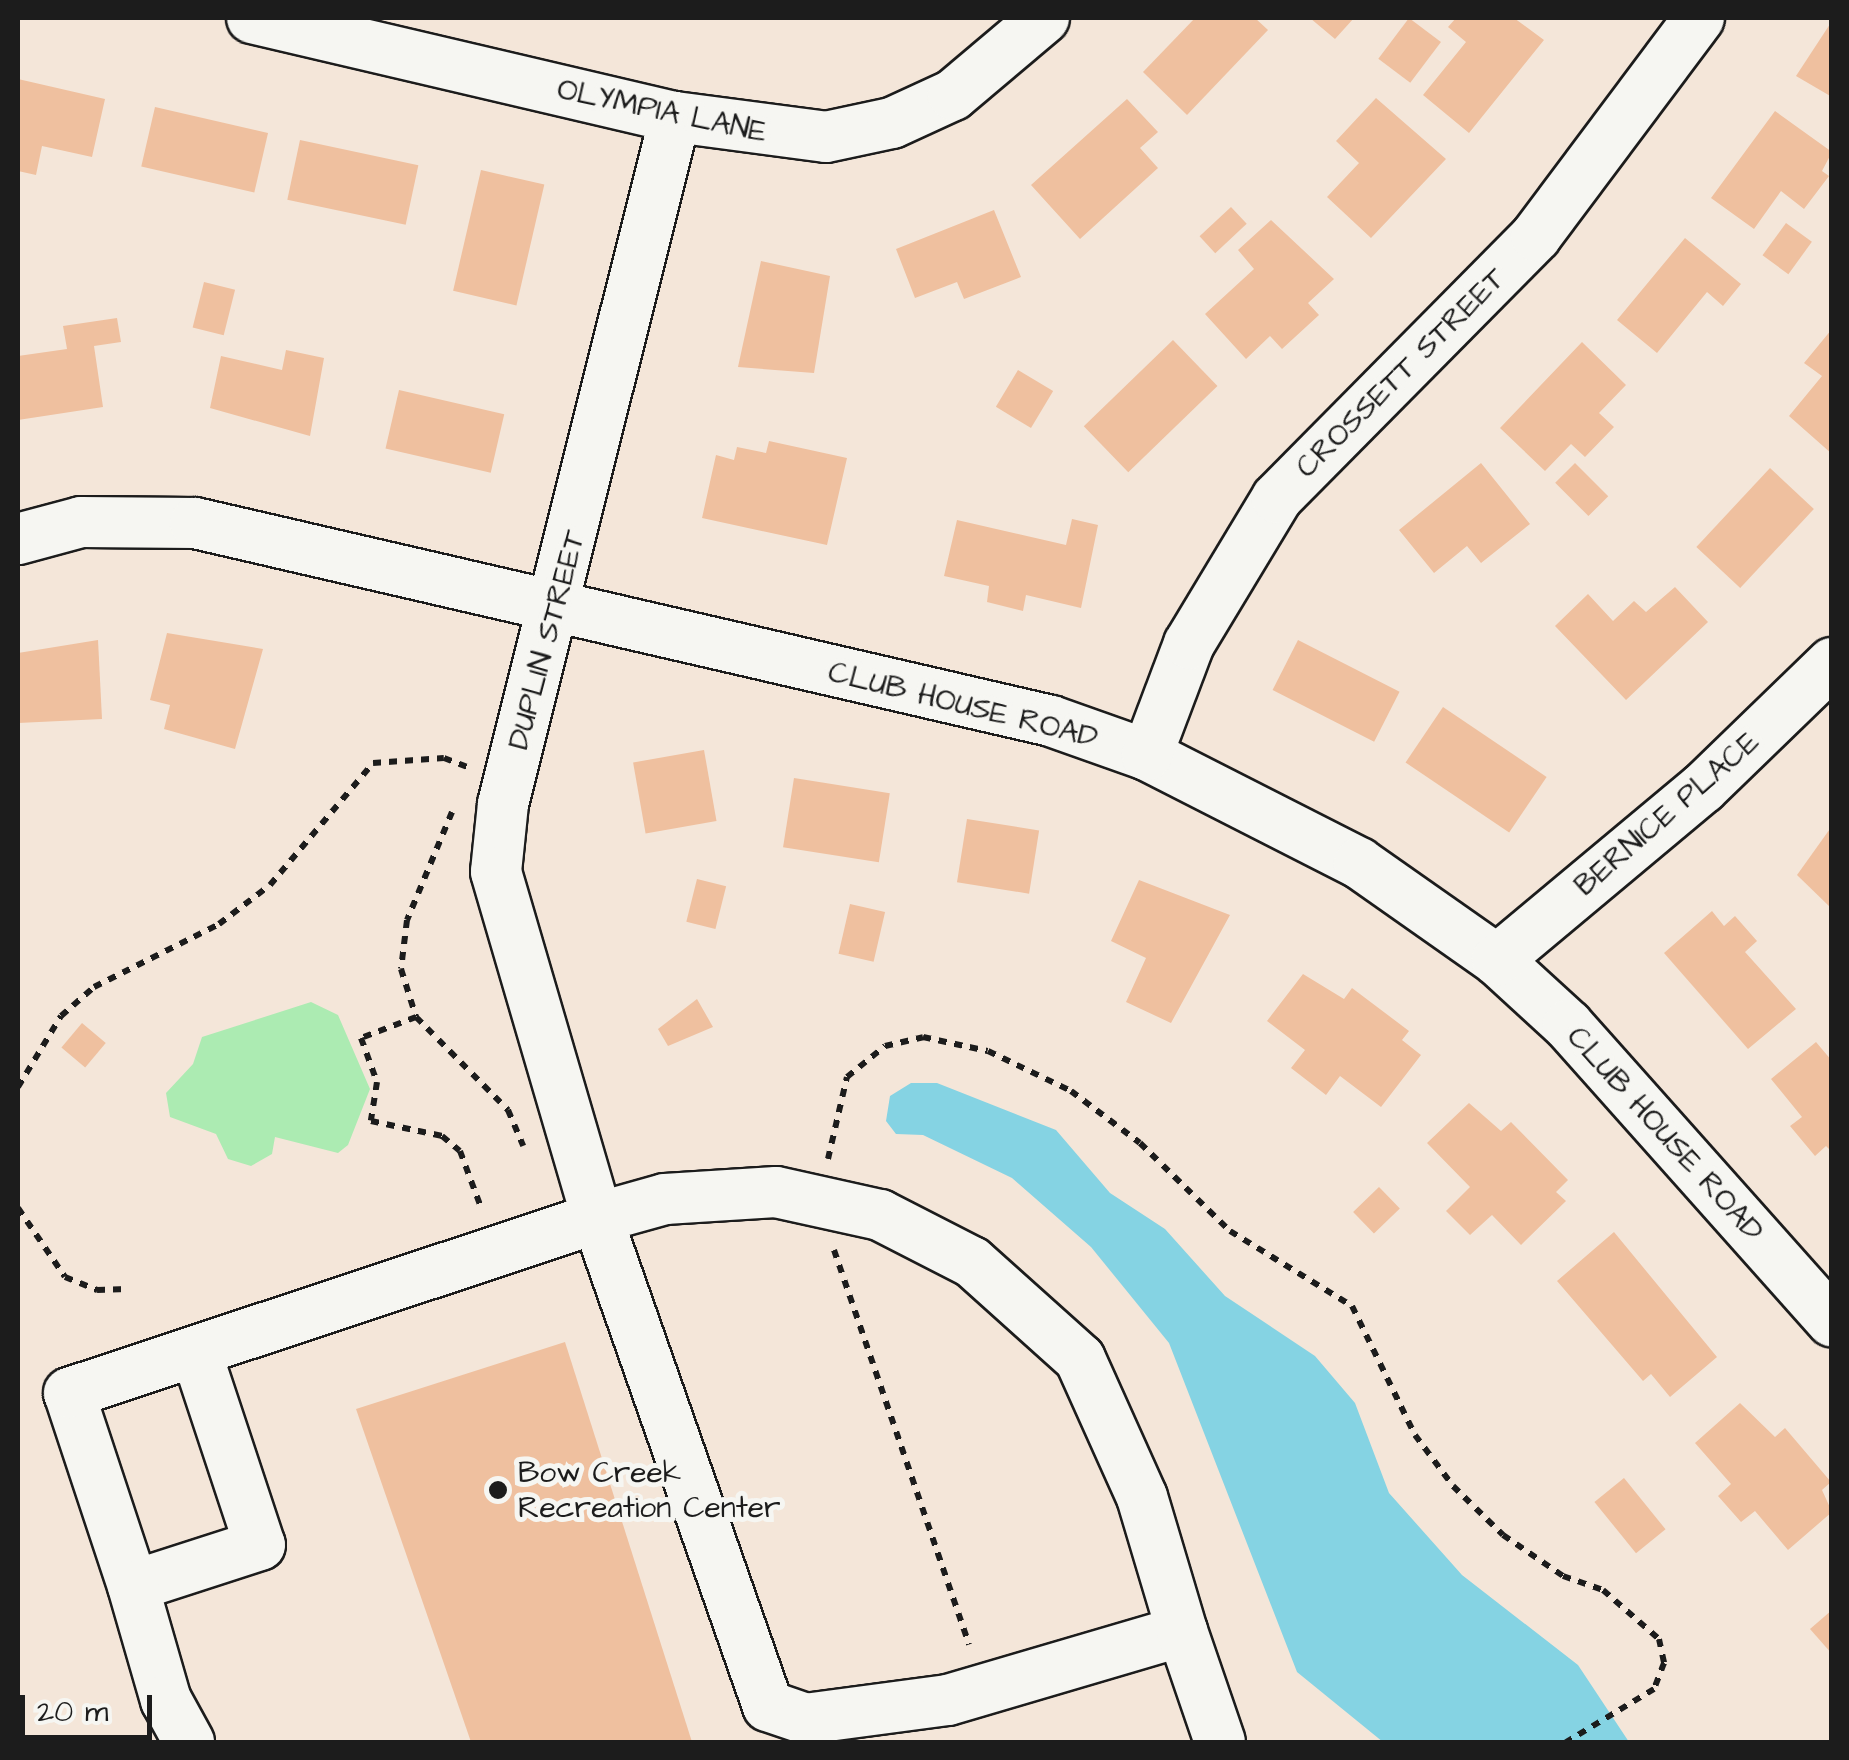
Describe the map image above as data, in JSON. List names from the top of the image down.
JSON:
{
  "streets": {
    "street": [
      "OLYMPIA LANE",
      "CROSSETT STREET",
      "DUPLIN STREET",
      "CLUB HOUSE ROAD",
      "BERNICE PLACE"
    ]
  },
  "crossings": [
    ["OLYMPIA LANE", "DUPLIN STREET"],
    ["CROSSETT STREET", "CLUB HOUSE ROAD"],
    ["DUPLIN STREET", "CLUB HOUSE ROAD"],
    ["CLUB HOUSE ROAD", "BERNICE PLACE"]
  ],
  "places": ["Bow Creek Recreation Center"],
  "scale_bar": "20 m"
}
